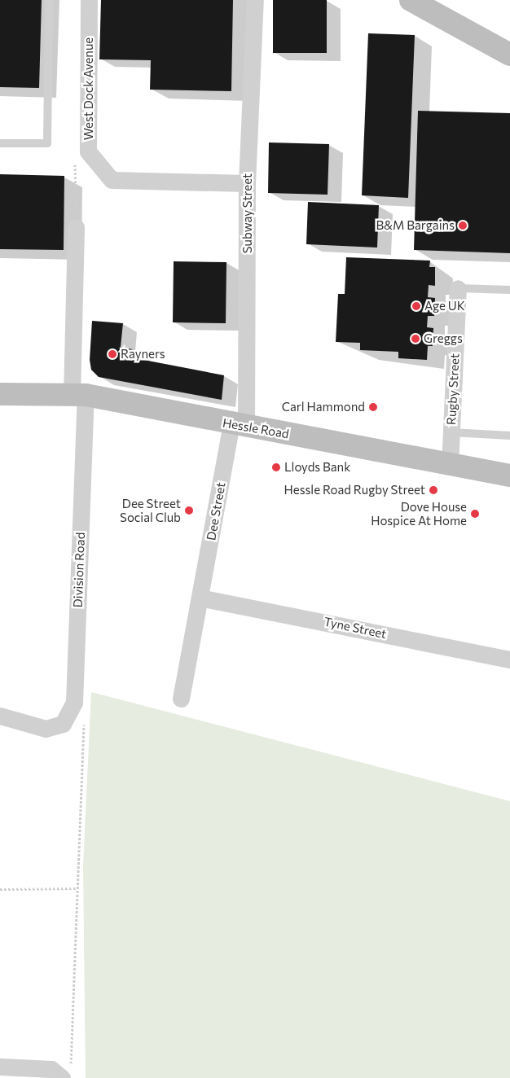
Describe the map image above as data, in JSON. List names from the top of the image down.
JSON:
{
  "streets": {
    "street": [
      "West Dock Avenue",
      "Subway Street",
      "Rugby Street",
      "Hessle Road",
      "Dee Street",
      "Division Road",
      "Tyne Street"
    ]
  },
  "crossings": [
    ["West Dock Avenue", "Subway Street"],
    ["Subway Street", "Hessle Road"],
    ["Subway Street", "Dee Street"],
    ["Rugby Street", "Hessle Road"],
    ["Hessle Road", "Dee Street"],
    ["Hessle Road", "Division Road"],
    ["Dee Street", "Tyne Street"]
  ],
  "places": [
    "B&M Bargains",
    "Age UK",
    "Greggs",
    "Rayners",
    "Carl Hammond",
    "Lloyds Bank",
    "Hessle Road Rugby Street",
    "Dee Street Social Club",
    "Dove House Hospice At Home"
  ]
}
